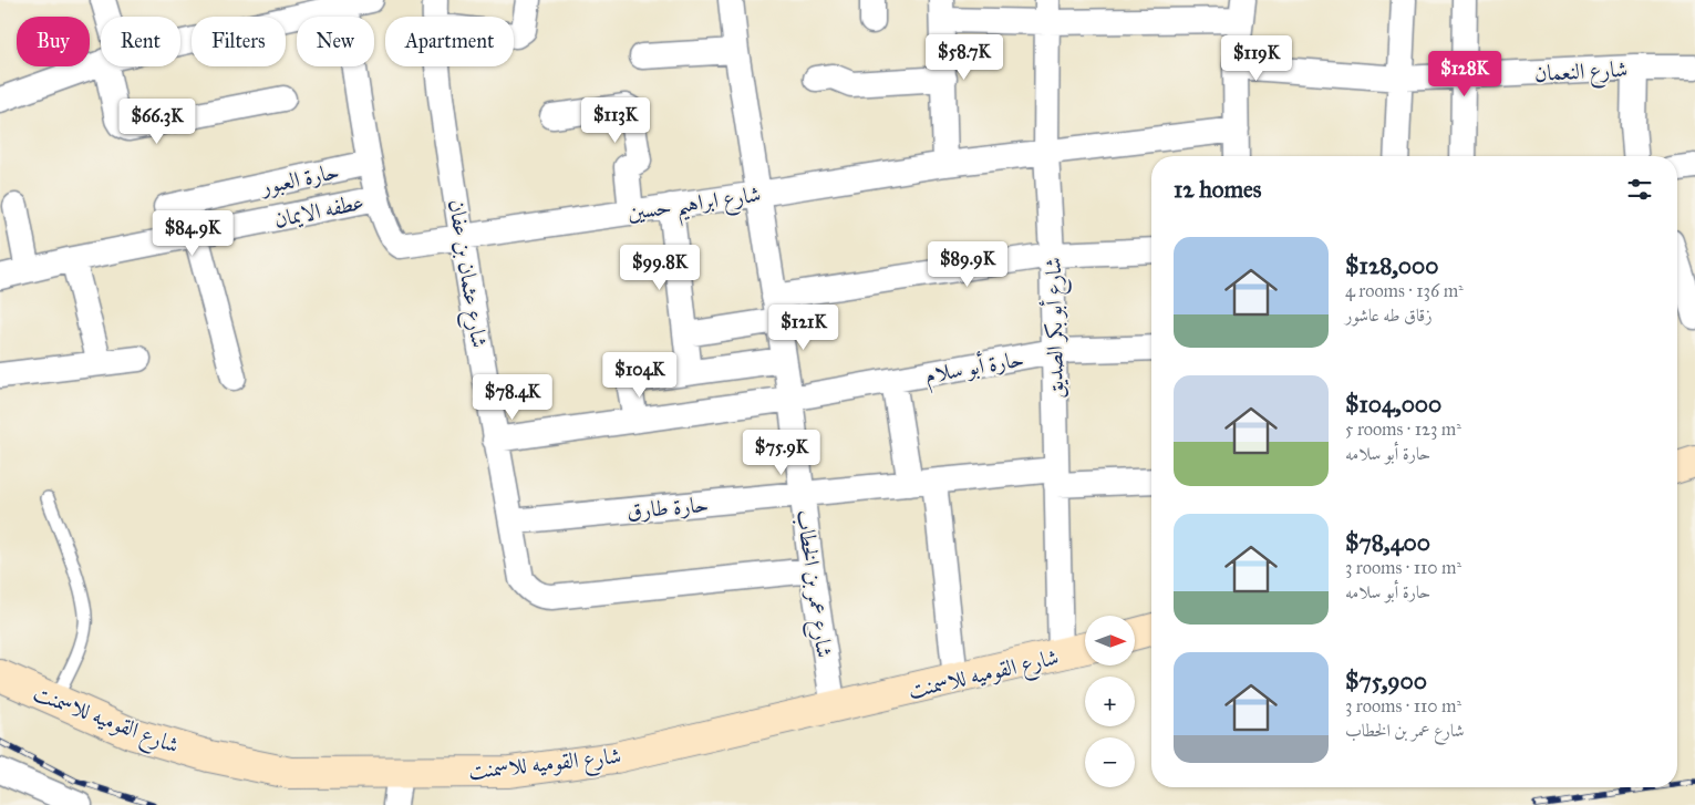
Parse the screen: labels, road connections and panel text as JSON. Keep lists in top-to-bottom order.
{
  "streets": {
    "main road": ["شارع القوميه للاسمنت"],
    "street": [
      "شارع النعمان",
      "حارة العبور",
      "شارع ابراهيم حسين",
      "عطفه الايمان",
      "شارع عثمان بن عفان",
      "شارع أبو بكر الصديق",
      "حارة أبو سلام",
      "حارة طارق",
      "شارع عمر بن الخطاب"
    ]
  },
  "crossings": [
    ["حارة العبور", "شارع ابراهيم حسين"],
    ["شارع ابراهيم حسين", "عطفه الايمان"],
    ["شارع ابراهيم حسين", "شارع عثمان بن عفان"],
    ["شارع ابراهيم حسين", "شارع أبو بكر الصديق"],
    ["شارع ابراهيم حسين", "شارع عمر بن الخطاب"],
    ["شارع عثمان بن عفان", "حارة أبو سلام"],
    ["شارع عثمان بن عفان", "حارة طارق"],
    ["شارع عثمان بن عفان", "شارع عمر بن الخطاب"],
    ["شارع أبو بكر الصديق", "حارة أبو سلام"],
    ["شارع أبو بكر الصديق", "حارة طارق"],
    ["شارع أبو بكر الصديق", "شارع القوميه للاسمنت"],
    ["حارة أبو سلام", "شارع عمر بن الخطاب"],
    ["حارة طارق", "شارع عمر بن الخطاب"],
    ["شارع عمر بن الخطاب", "شارع القوميه للاسمنت"]
  ],
  "north": "right",
  "page": {
    "chip": [
      "Buy",
      "Rent",
      "Filters",
      "New",
      "Apartment"
    ],
    "price": [
      "$58.7K",
      "$119K",
      "$128K",
      "$113K",
      "$66.3K",
      "$84.9K",
      "$89.9K",
      "$99.8K",
      "$121K",
      "$104K",
      "$78.4K",
      "$75.9K"
    ],
    "heading": "12 homes",
    "list": [
      {
        "name": "$128,000",
        "note": "4 rooms · 136 m² · زقاق طه عاشور"
      },
      {
        "name": "$104,000",
        "note": "5 rooms · 123 m² · حارة أبو سلامه"
      },
      {
        "name": "$78,400",
        "note": "3 rooms · 110 m² · حارة أبو سلامه"
      },
      {
        "name": "$75,900",
        "note": "3 rooms · 110 m² · شارع عمر بن الخطاب"
      }
    ],
    "map_buttons": ["+", "−"]
  }
}
